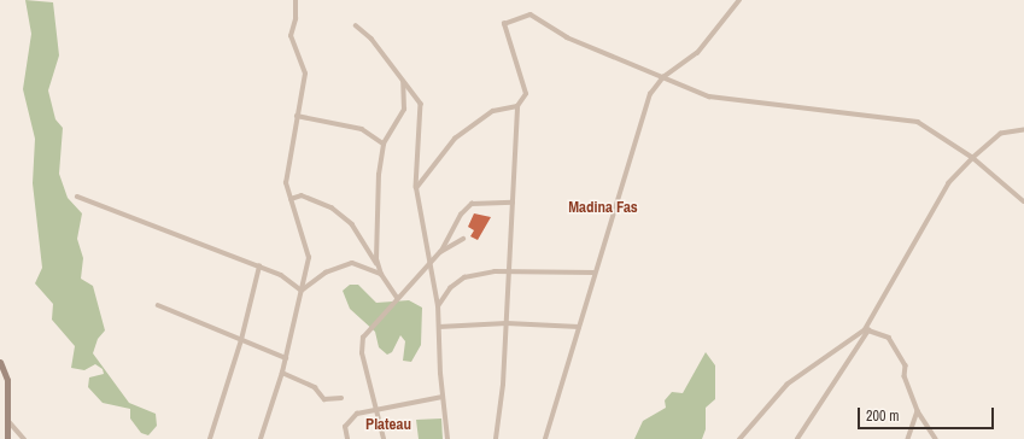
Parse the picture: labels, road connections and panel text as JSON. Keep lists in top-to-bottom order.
{
  "districts": ["Madina Fas", "Plateau"],
  "scale_bar": "200 m"
}
